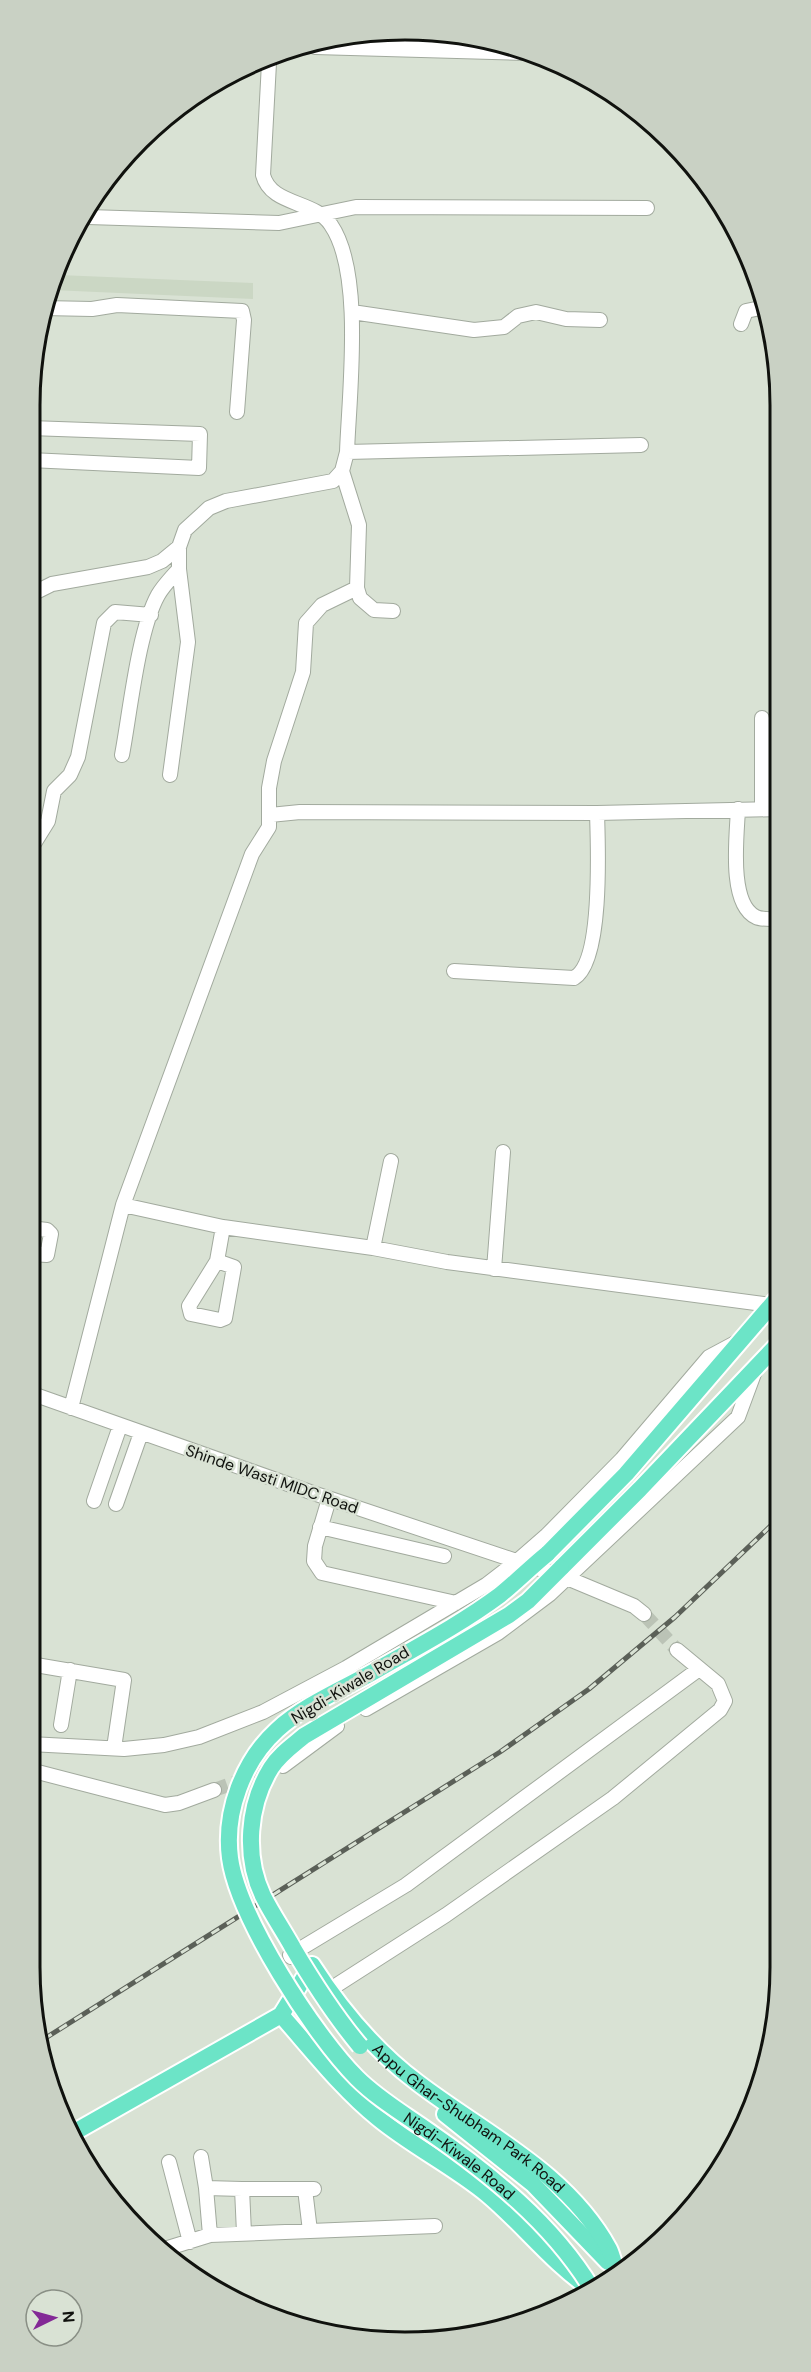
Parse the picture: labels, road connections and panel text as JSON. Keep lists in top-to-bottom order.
{
  "streets": {
    "main road": ["Nigdi-Kiwale Road", "Appu Ghar-Shubham Park Road"],
    "street": ["Shinde Wasti MIDC Road"]
  },
  "north": "right"
}
